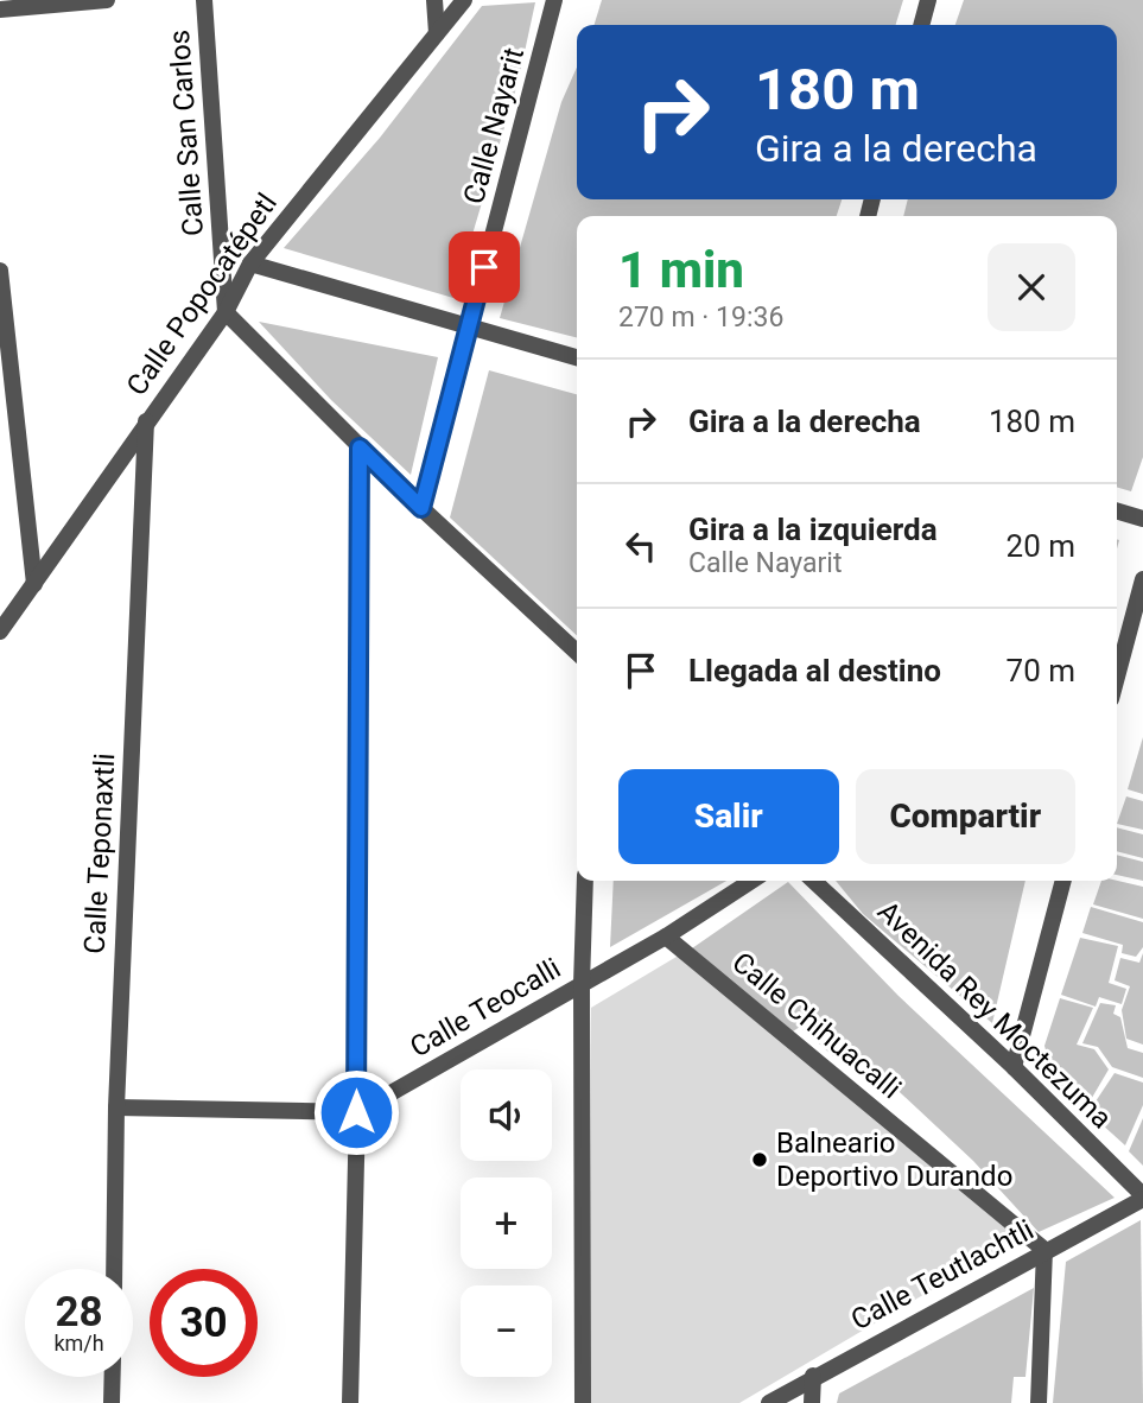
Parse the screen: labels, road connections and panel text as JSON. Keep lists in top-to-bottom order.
{
  "streets": {
    "street": [
      "Calle Nayarit",
      "Calle San Carlos",
      "Calle Popocatépetl",
      "Calle Teponaxtli",
      "Calle Teocalli",
      "Avenida Rey Moctezuma",
      "Calle Chihuacalli",
      "Calle Teutlachtli"
    ]
  },
  "crossings": [
    ["Calle San Carlos", "Calle Popocatépetl"],
    ["Calle Popocatépetl", "Calle Teponaxtli"],
    ["Calle Teocalli", "Calle Chihuacalli"],
    ["Avenida Rey Moctezuma", "Calle Teutlachtli"],
    ["Calle Chihuacalli", "Calle Teutlachtli"]
  ],
  "places": ["Balneario Deportivo Durando"],
  "page": {
    "turn": ["180 m", "Gira a la derecha"],
    "heading": ["1 min", "270 m · 19:36"],
    "list": [
      {
        "name": "Gira a la derecha",
        "value": "180 m"
      },
      {
        "name": "Gira a la izquierda",
        "note": "Calle Nayarit",
        "value": "20 m"
      },
      {
        "name": "Llegada al destino",
        "value": "70 m"
      }
    ],
    "buttons": ["Salir", "Compartir"],
    "map_buttons": ["+", "−"],
    "speed": "28 km/h",
    "limit": "30"
  }
}
